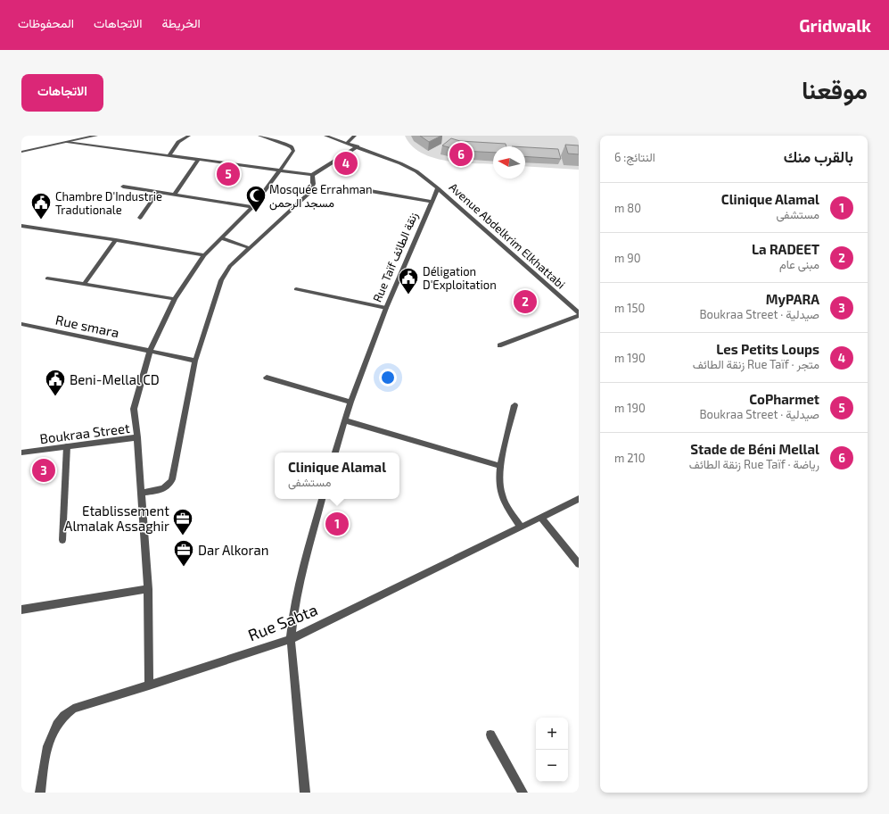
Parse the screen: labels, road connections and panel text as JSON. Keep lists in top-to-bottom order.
{
  "streets": {
    "street": [
      "Avenue Abdelkrim Elkhattabi",
      "Rue Taïf زنقة الطائف",
      "Rue smara",
      "Boukraa Street",
      "Rue Sabta"
    ]
  },
  "crossings": [
    ["Avenue Abdelkrim Elkhattabi", "Rue Taïf زنقة الطائف"],
    ["Rue smara", "Boukraa Street"]
  ],
  "places": {
    "mosque": ["Mosquée Errahman مسجد الرحمن"],
    "public building": ["Chambre D'Industrie Tradutionale", "Déligation D'Exploitation", "Beni-Mellal CD"],
    "office": ["Etablissement Almalak Assaghir", "Dar Alkoran"]
  },
  "north": "left",
  "page": {
    "header": "Gridwalk",
    "nav": ["الخريطة", "الاتجاهات", "المحفوظات"],
    "title": "موقعنا",
    "buttons": "الاتجاهات",
    "heading": ["بالقرب منك", "النتائج: 6"],
    "pins": [
      "6",
      "4",
      "5",
      "2",
      "3",
      "1"
    ],
    "list": [
      {
        "mark": "1",
        "name": "Clinique Alamal",
        "note": "مستشفى",
        "value": "80 m"
      },
      {
        "mark": "2",
        "name": "La RADEET",
        "note": "مبنى عام",
        "value": "90 m"
      },
      {
        "mark": "3",
        "name": "MyPARA",
        "note": "صيدلية · Boukraa Street",
        "value": "150 m"
      },
      {
        "mark": "4",
        "name": "Les Petits Loups",
        "note": "متجر · Rue Taïf زنقة الطائف",
        "value": "190 m"
      },
      {
        "mark": "5",
        "name": "CoPharmet",
        "note": "صيدلية · Boukraa Street",
        "value": "190 m"
      },
      {
        "mark": "6",
        "name": "Stade de Béni Mellal",
        "note": "رياضة · Rue Taïf زنقة الطائف",
        "value": "210 m"
      }
    ],
    "popup": ["Clinique Alamal", "مستشفى"],
    "map_buttons": ["+", "−"]
  }
}
